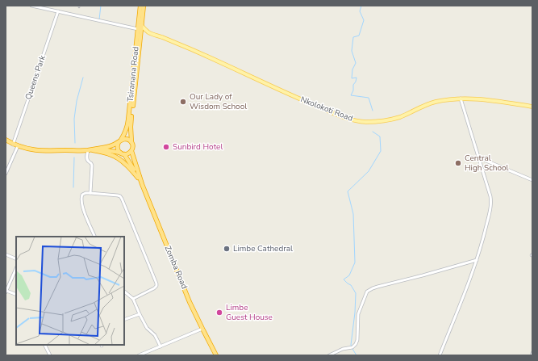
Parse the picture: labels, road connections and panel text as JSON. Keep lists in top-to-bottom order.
{
  "streets": {
    "highway": ["Tsiranana Road", "Zomba Road"],
    "main road": ["Nkolokoti Road"],
    "street": ["Queens Park"]
  },
  "crossings": [
    ["Tsiranana Road", "Nkolokoti Road"],
    ["Tsiranana Road", "Zomba Road"]
  ],
  "places": [
    "Our Lady of Wisdom School",
    "Sunbird Hotel",
    "Central High School",
    "Limbe Cathedral",
    "Limbe Guest House"
  ]
}
